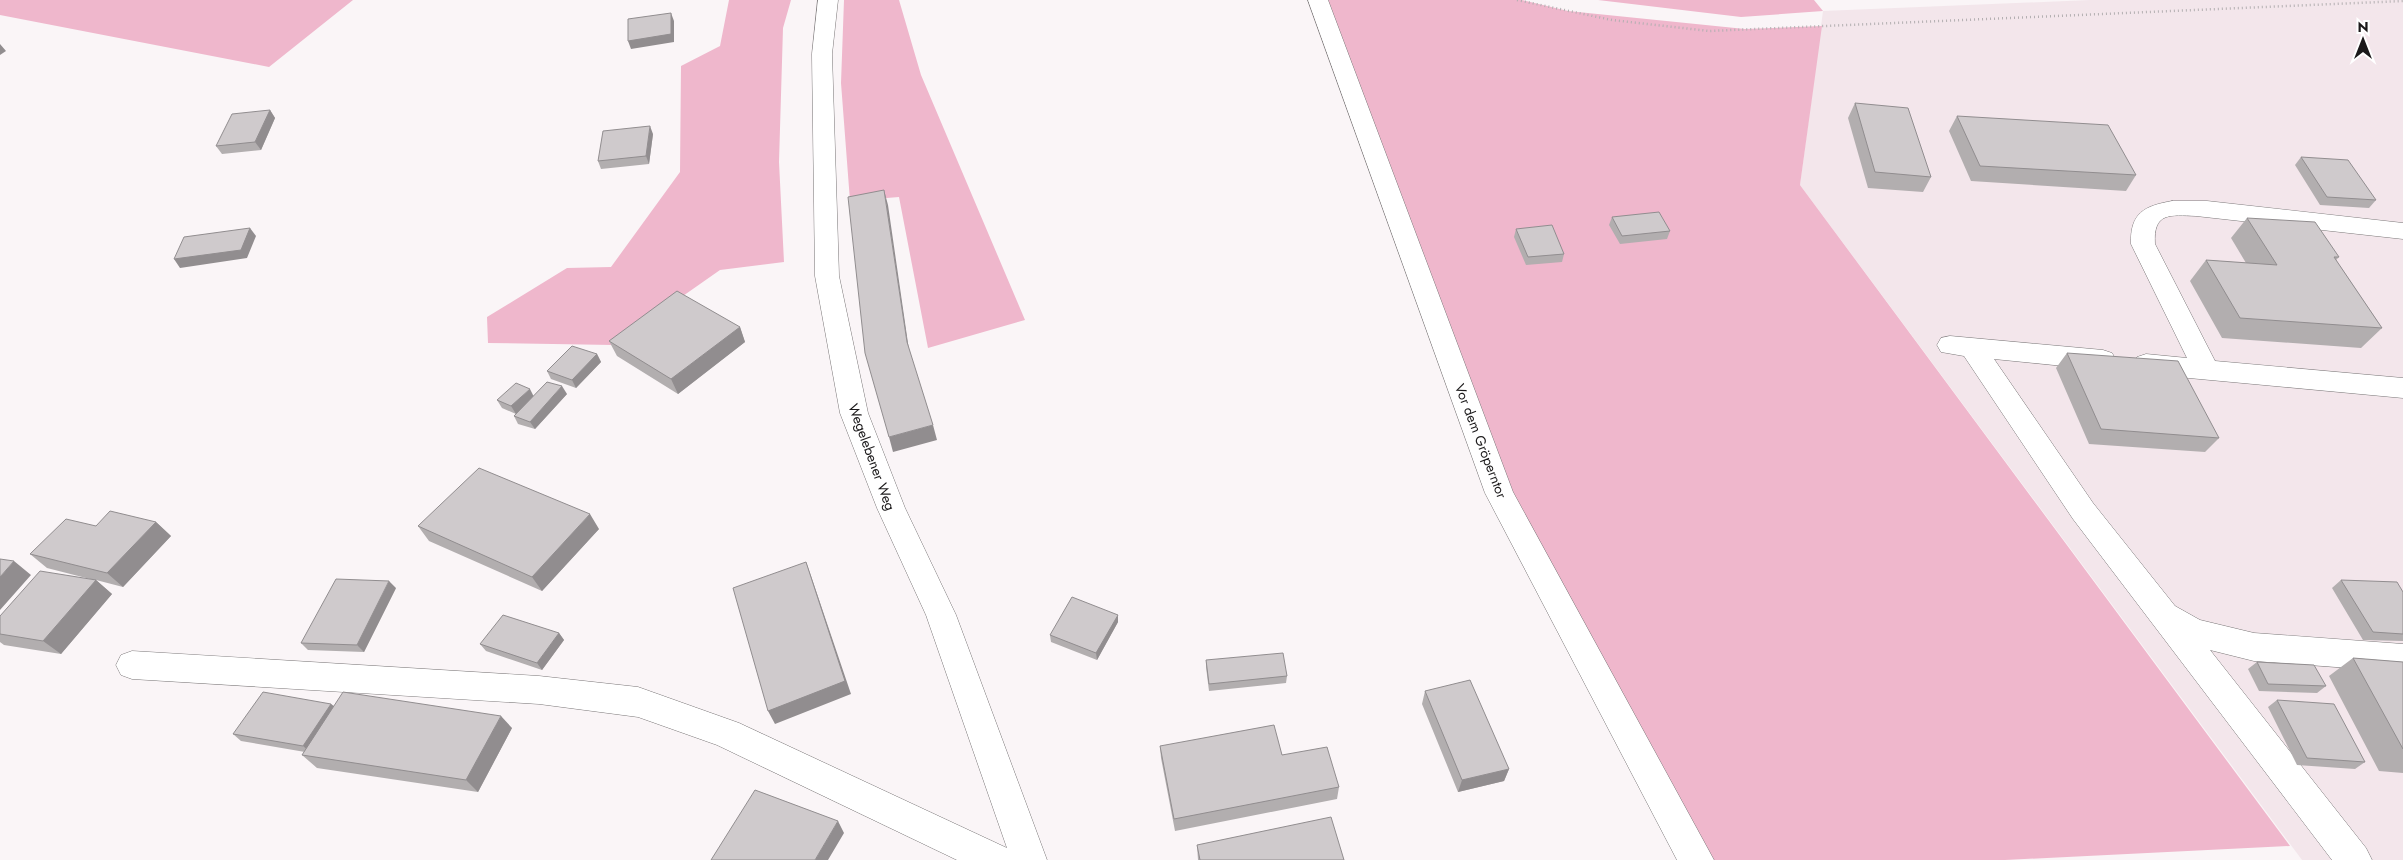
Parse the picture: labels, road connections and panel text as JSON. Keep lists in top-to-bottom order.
{
  "streets": {
    "street": ["Vor dem Gröperntor", "Wegelebener Weg"]
  },
  "north": "top"
}
